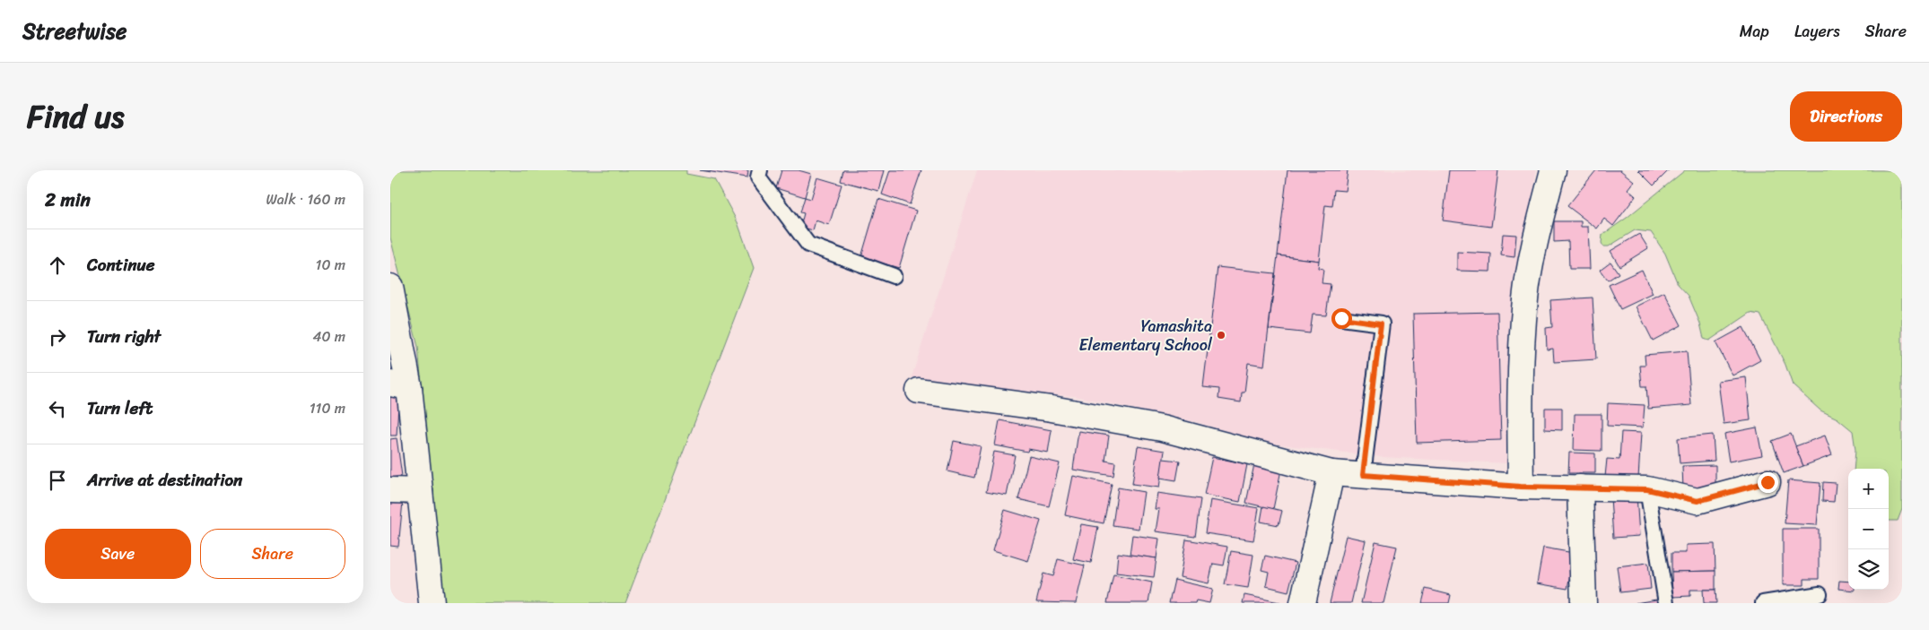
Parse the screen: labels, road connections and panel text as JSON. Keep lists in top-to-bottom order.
{
  "places": ["Yamashita Elementary School"],
  "page": {
    "header": "Streetwise",
    "nav": ["Map", "Layers", "Share"],
    "title": "Find us",
    "buttons": [
      "Directions",
      ["Save", "Share"]
    ],
    "heading": ["2 min", "Walk · 160 m"],
    "list": [
      ["Continue", "10 m"],
      ["Turn right", "40 m"],
      ["Turn left", "110 m"],
      "Arrive at destination"
    ],
    "map_buttons": ["+", "−"]
  }
}
